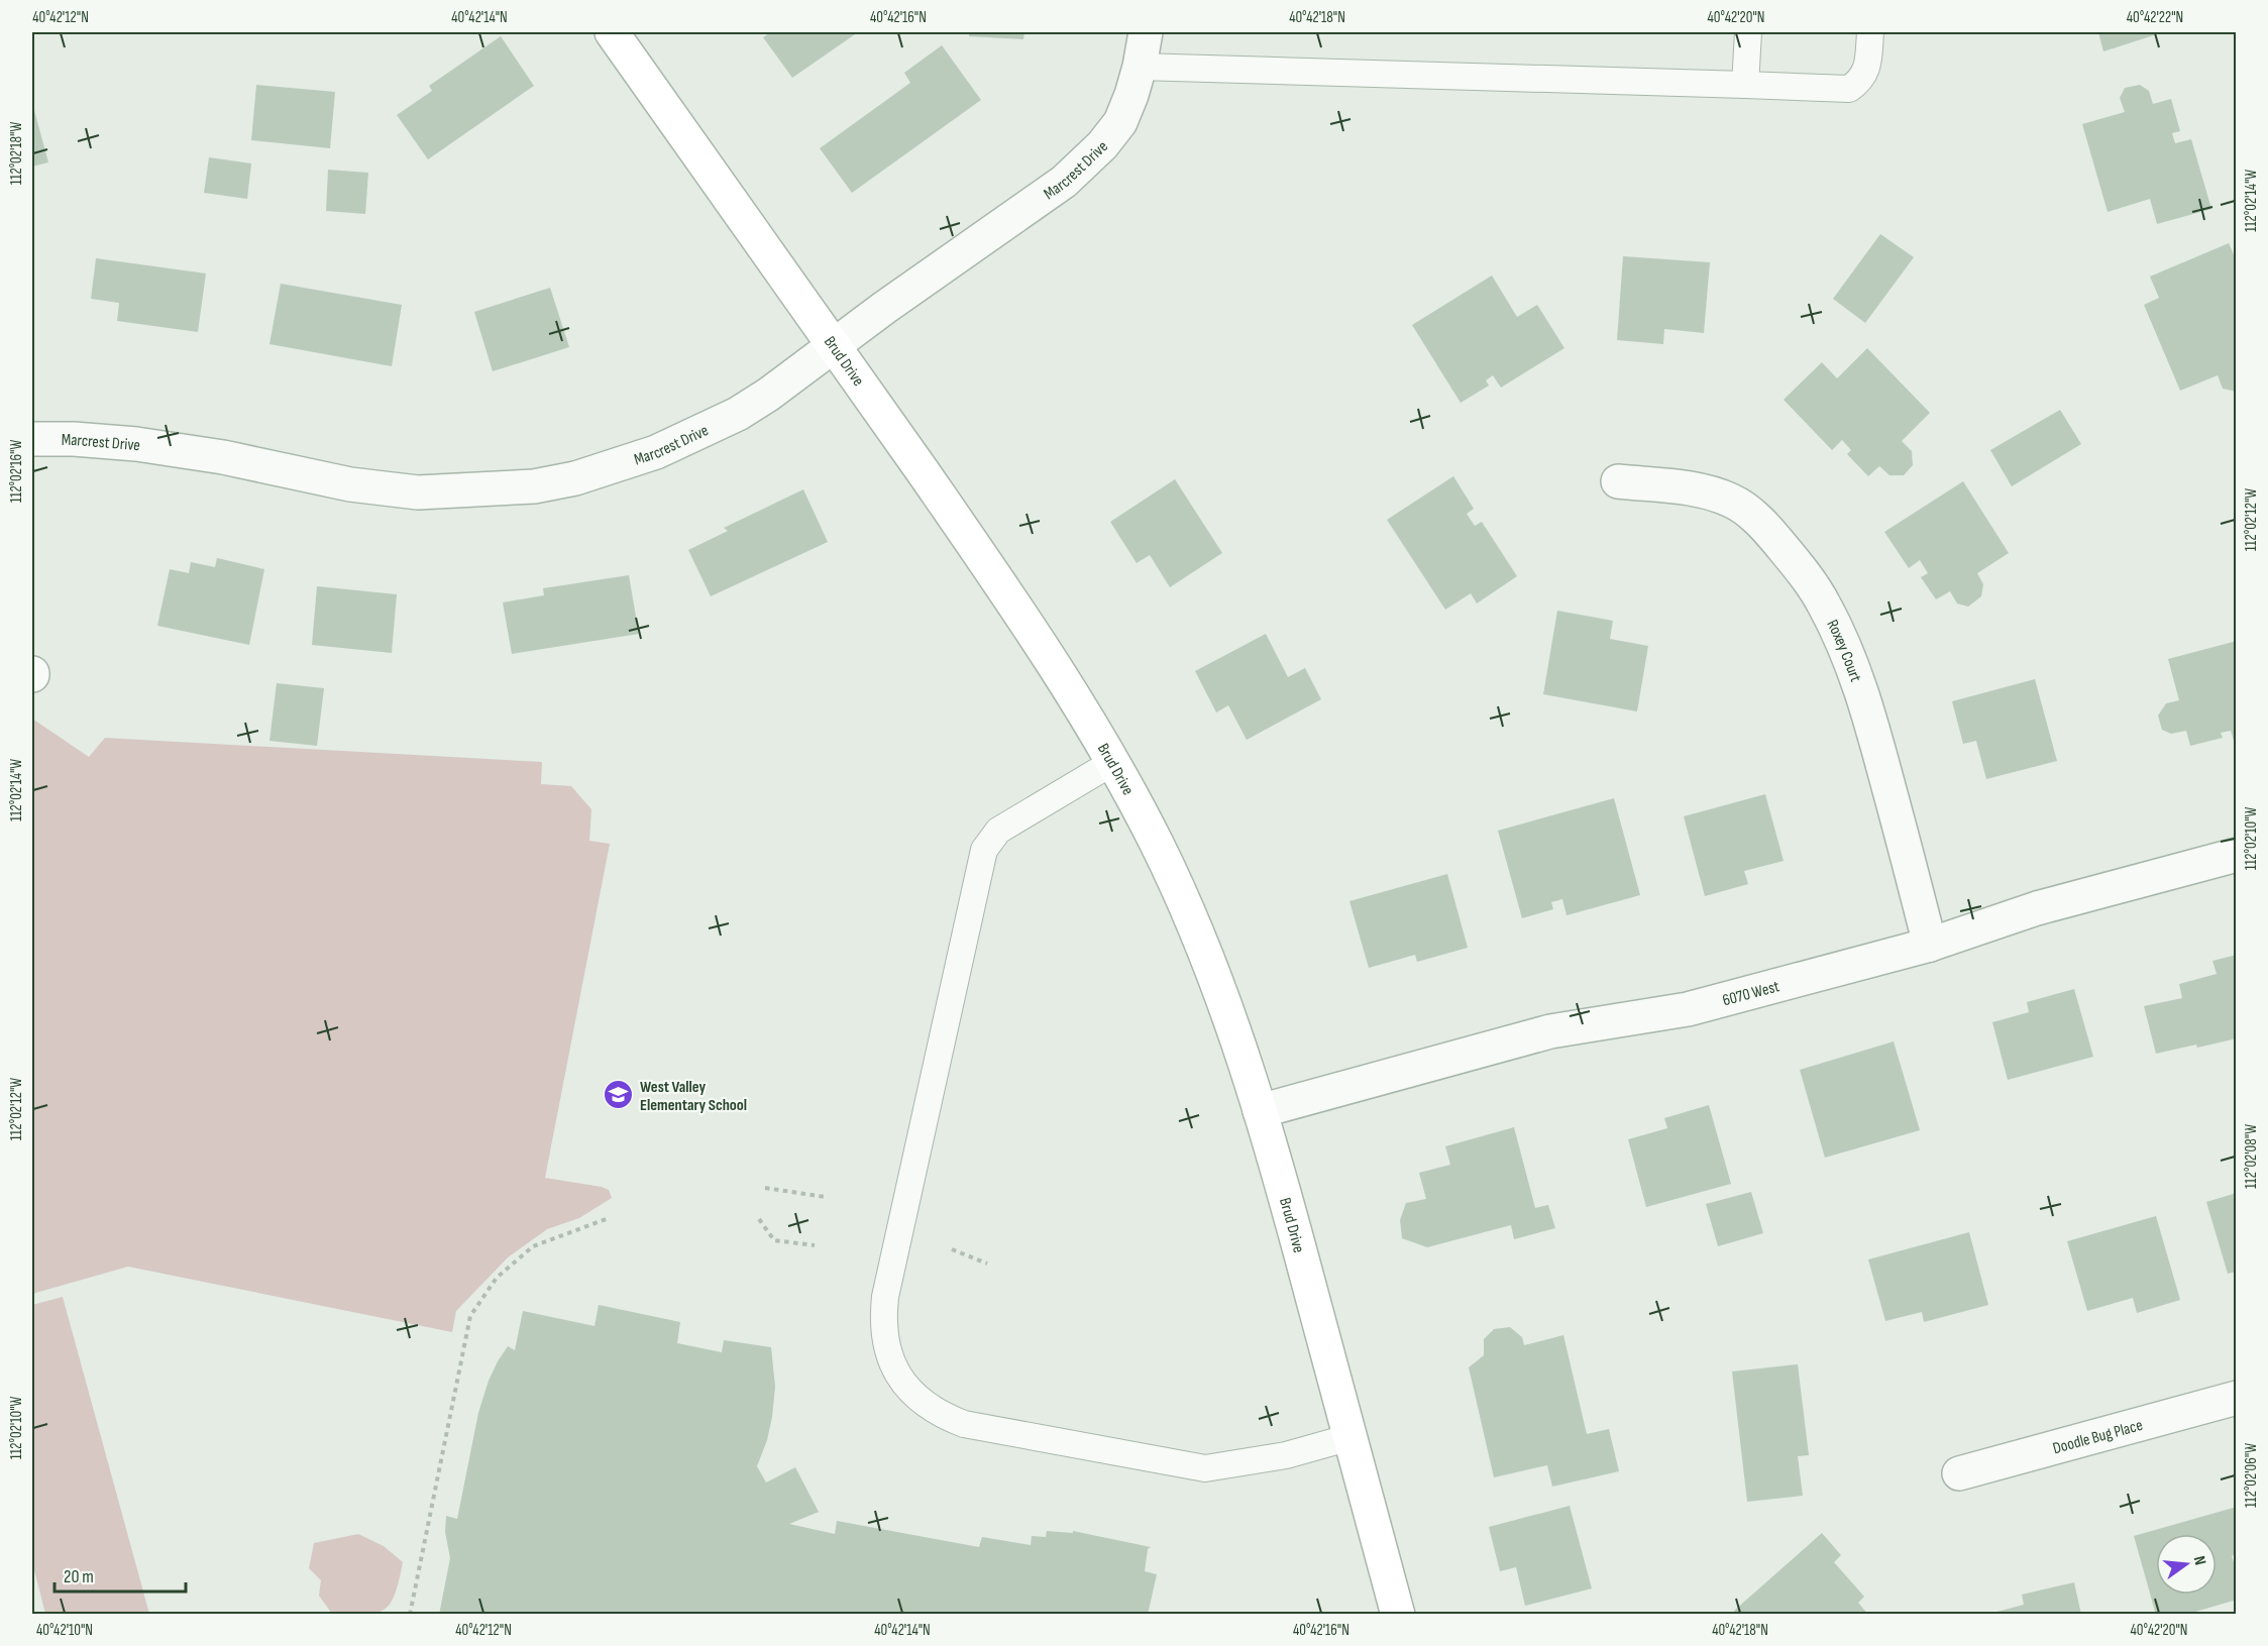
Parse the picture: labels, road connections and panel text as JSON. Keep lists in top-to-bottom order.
{
  "streets": {
    "main road": ["Brud Drive"],
    "street": [
      "Marcrest Drive",
      "Roxey Court",
      "6070 West",
      "Doodle Bug Place"
    ]
  },
  "crossings": [
    ["Marcrest Drive", "Brud Drive"],
    ["Brud Drive", "6070 West"],
    ["Roxey Court", "6070 West"]
  ],
  "places": {
    "school or university": ["West Valley Elementary School"]
  },
  "scale_bar": "20 m",
  "north": "right",
  "coordinates": [
    "40°42'12\"N",
    "40°42'14\"N",
    "40°42'16\"N",
    "40°42'18\"N",
    "40°42'20\"N",
    "40°42'22\"N",
    "112°02'18\"W",
    "112°02'14\"W",
    "112°02'16\"W",
    "112°02'12\"W",
    "112°02'10\"W",
    "112°02'08\"W",
    "112°02'06\"W",
    "40°42'10\"N"
  ]
}
